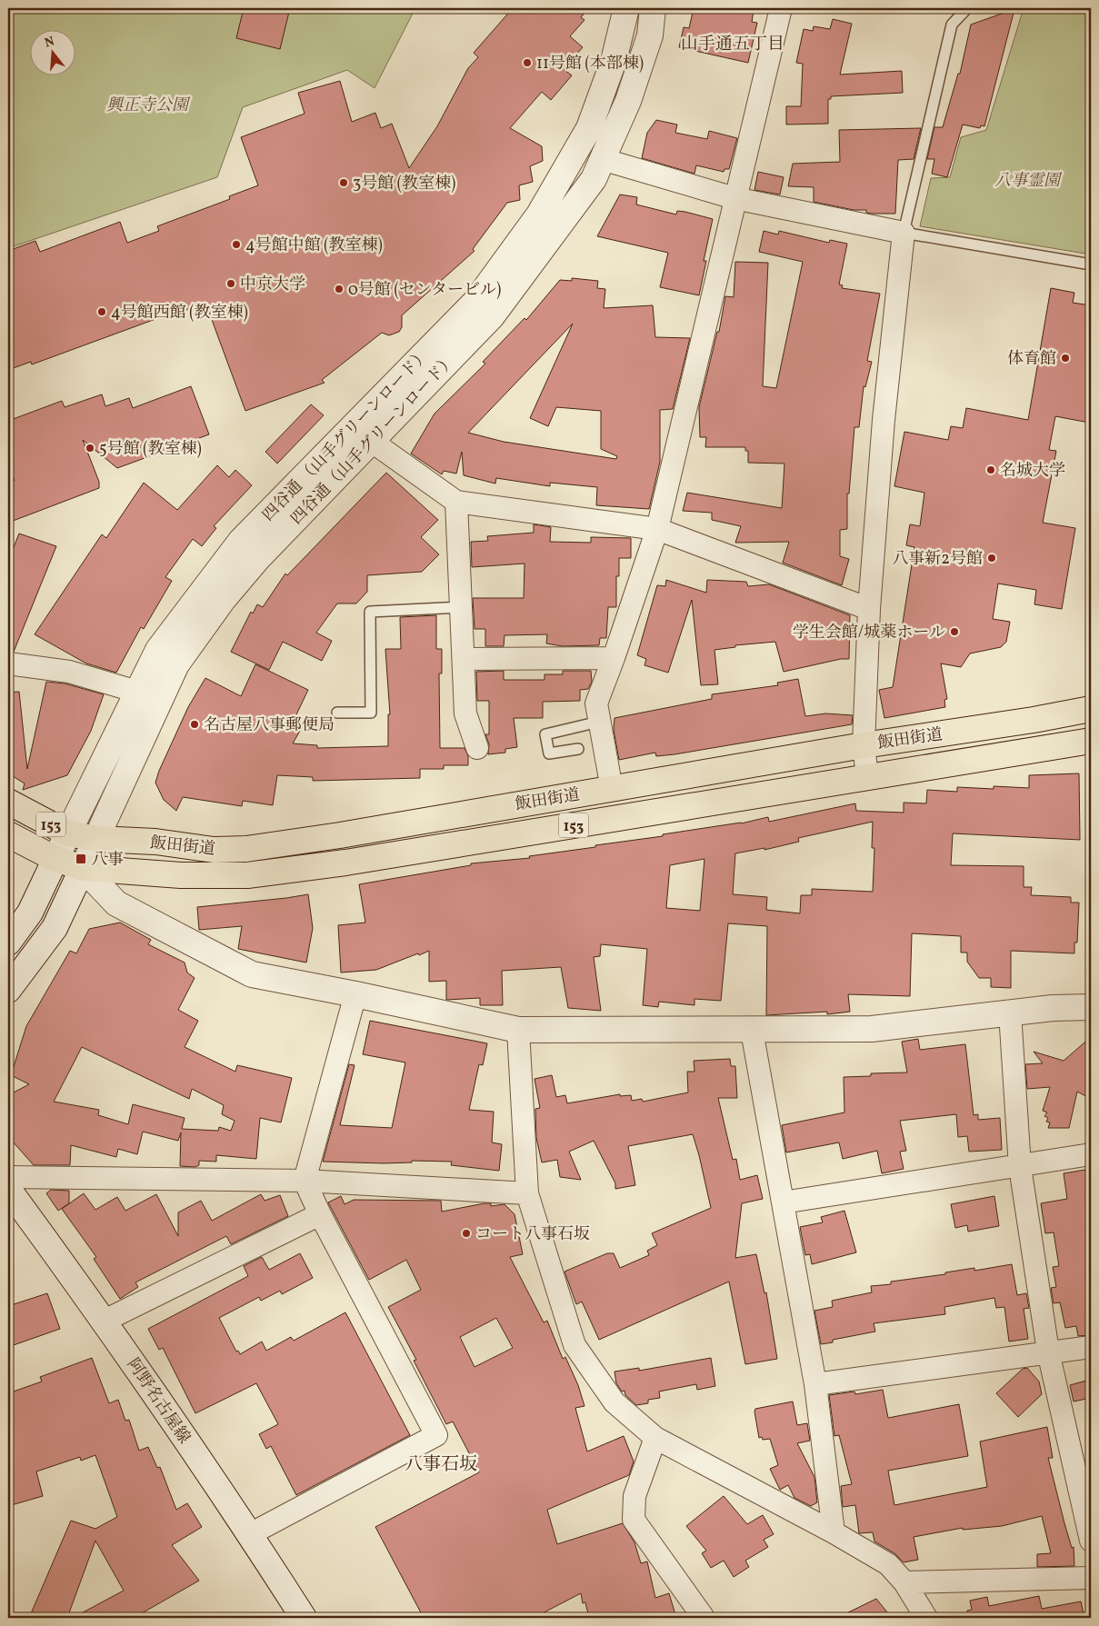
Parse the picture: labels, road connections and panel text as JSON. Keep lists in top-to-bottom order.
{
  "streets": {
    "highway": ["飯田街道", "153"],
    "street": ["四谷通 （山手グリーンロード）", "四谷通（山手グリーンロード）", "阿野名古屋線"]
  },
  "crossings": [
    ["四谷通 （山手グリーンロード）", "飯田街道"],
    ["四谷通（山手グリーンロード）", "飯田街道"]
  ],
  "districts": ["山手通五丁目", "八事石坂"],
  "parks": ["興正寺公園", "八事霊園"],
  "places": {
    "other": [
      "11号館 (本部棟)",
      "3号館 (教室棟)",
      "4号館中館 (教室棟)",
      "中京大学",
      "0号館 (センタービル)",
      "4号館西館 (教室棟)",
      "体育館",
      "5号館 (教室棟)",
      "名城大学",
      "八事新2号館",
      "学生会館/城薬ホール",
      "名古屋八事郵便局",
      "コート八事石坂"
    ],
    "transit": ["八事"]
  },
  "north": "top"
}
